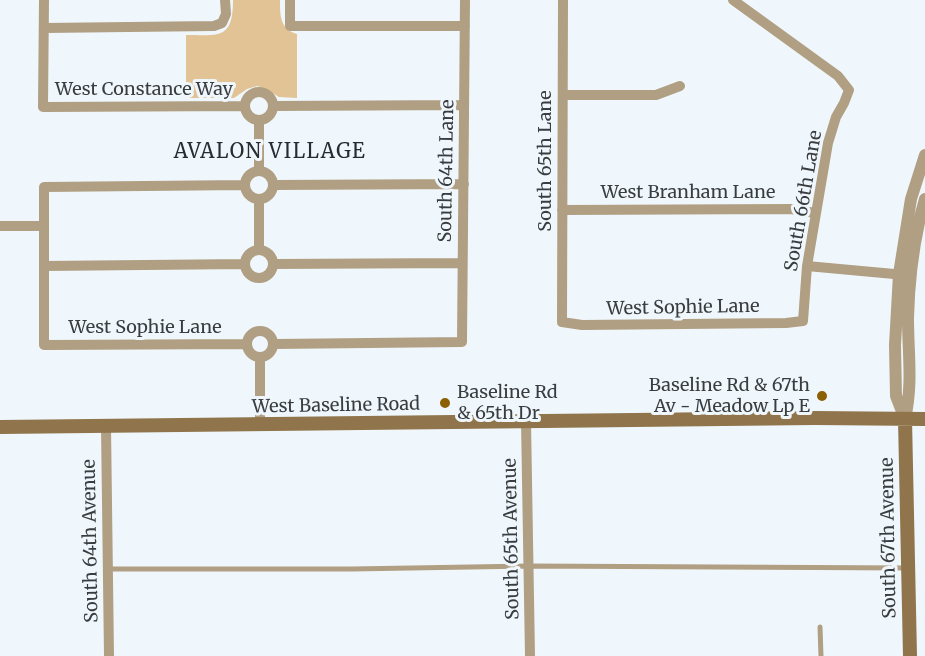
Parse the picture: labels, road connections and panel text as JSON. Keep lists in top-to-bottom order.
{
  "streets": {
    "main road": ["West Baseline Road", "South 67th Avenue"],
    "street": [
      "West Constance Way",
      "South 65th Lane",
      "South 64th Lane",
      "West Branham Lane",
      "South 66th Lane",
      "West Sophie Lane",
      "South 65th Avenue",
      "South 64th Avenue"
    ]
  },
  "crossings": [
    ["West Constance Way", "South 64th Lane"],
    ["South 65th Lane", "West Branham Lane"],
    ["South 65th Lane", "West Sophie Lane"],
    ["South 64th Lane", "West Sophie Lane"],
    ["West Branham Lane", "South 66th Lane"],
    ["South 66th Lane", "West Sophie Lane"],
    ["West Baseline Road", "South 67th Avenue"],
    ["West Baseline Road", "South 65th Avenue"],
    ["West Baseline Road", "South 64th Avenue"]
  ],
  "districts": ["AVALON VILLAGE"],
  "places": ["Baseline Rd & 67th Av - Meadow Lp E", "Baseline Rd & 65th Dr"]
}
